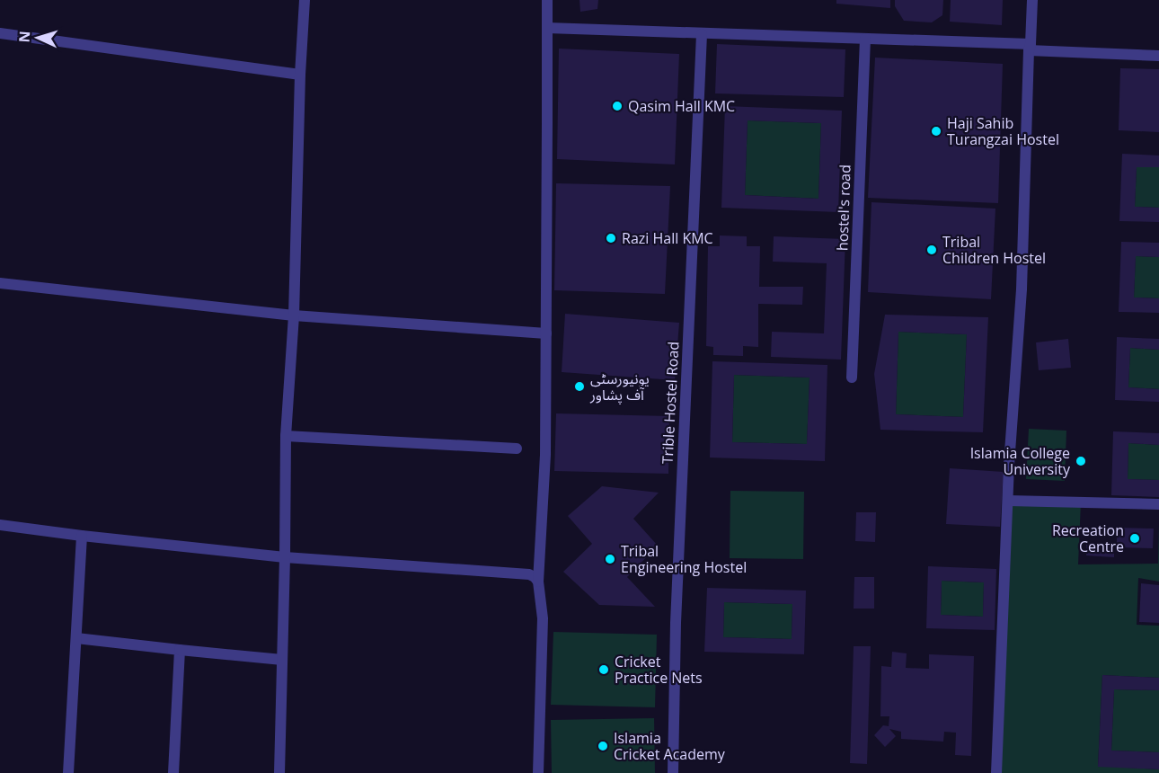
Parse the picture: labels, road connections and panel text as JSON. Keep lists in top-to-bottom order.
{
  "streets": {
    "street": ["hostel's road", "Trible Hostel Road"]
  },
  "places": [
    "Qasim Hall KMC",
    "Haji Sahib Turangzai Hostel",
    "Razi Hall KMC",
    "Tribal Children Hostel",
    "یونیورسٹی آف پشاور",
    "Islamia College University",
    "Recreation Centre",
    "Tribal Engineering Hostel",
    "Cricket Practice Nets",
    "Islamia Cricket Academy"
  ],
  "north": "left"
}
